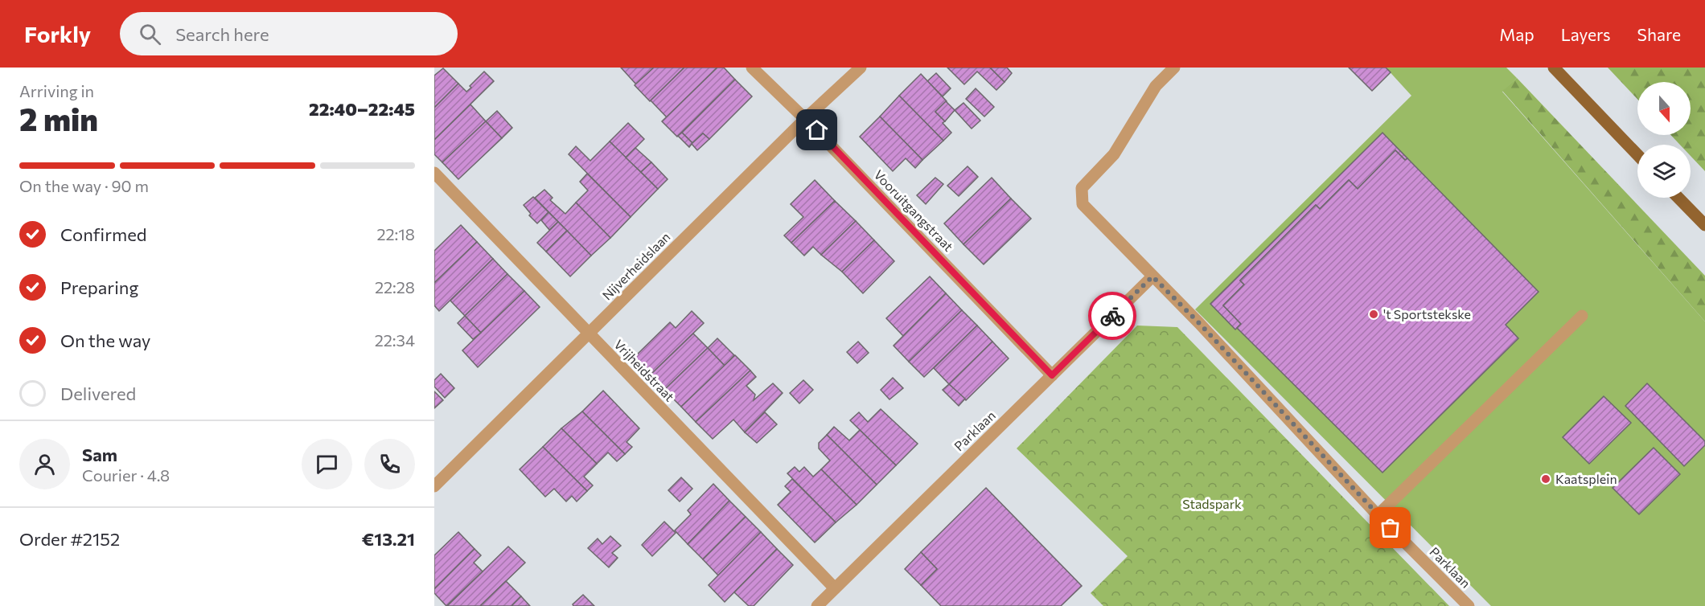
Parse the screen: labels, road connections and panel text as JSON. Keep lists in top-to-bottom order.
{
  "streets": {
    "street": [
      "Vooruitgangstraat",
      "Nijverheidslaan",
      "Vrijheidstraat",
      "Parklaan"
    ]
  },
  "crossings": [
    ["Vooruitgangstraat", "Nijverheidslaan"],
    ["Vooruitgangstraat", "Parklaan"],
    ["Nijverheidslaan", "Vrijheidstraat"],
    ["Vrijheidstraat", "Parklaan"]
  ],
  "parks": ["Stadspark"],
  "places": ["'t Sportstekske", "Kaatsplein"],
  "north": "bottom",
  "page": {
    "header": "Forkly",
    "search": "Search here",
    "nav": ["Map", "Layers", "Share"],
    "heading": ["2 min", "Arriving in", "22:40–22:45"],
    "panel": [
      "Sam",
      "Courier · 4.8",
      "Order #2152",
      "€13.21"
    ],
    "bar": "On the way · 90 m",
    "list": [
      ["Confirmed", "22:18"],
      ["Preparing", "22:28"],
      ["On the way", "22:34"],
      "Delivered"
    ]
  }
}
